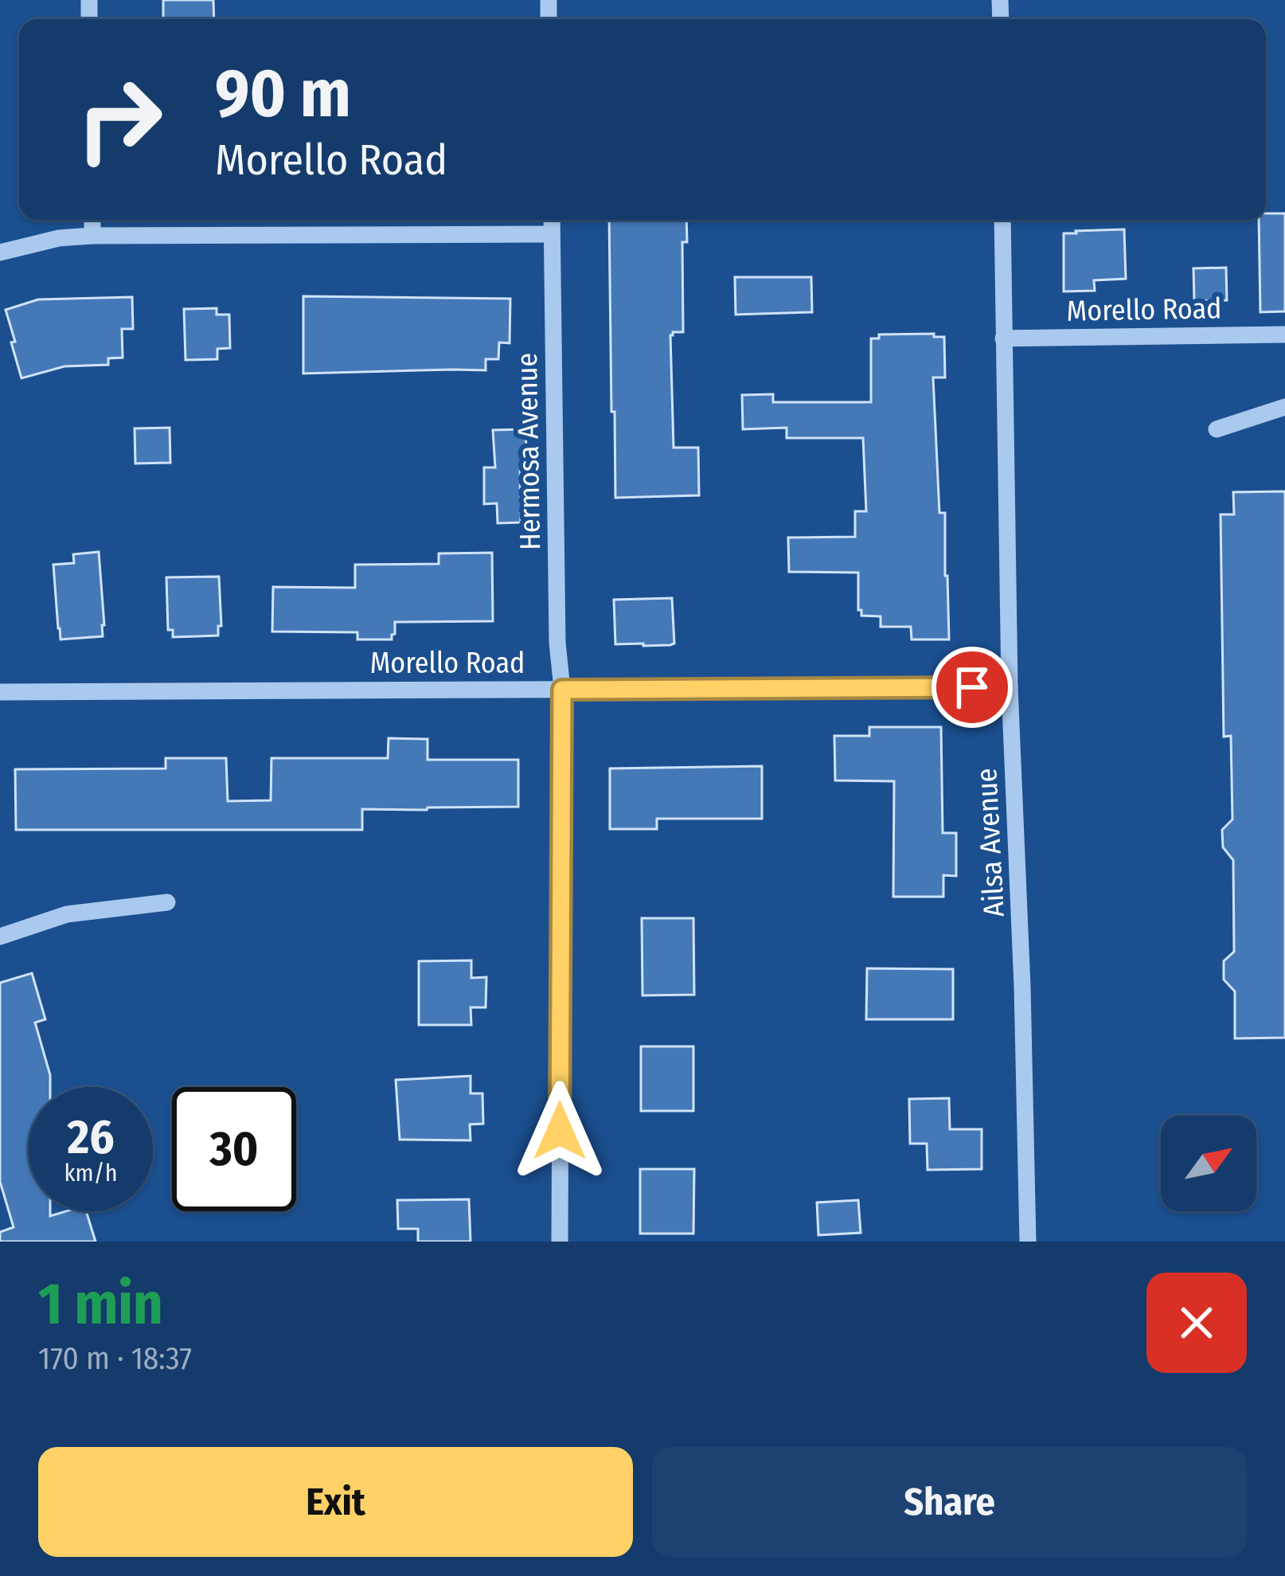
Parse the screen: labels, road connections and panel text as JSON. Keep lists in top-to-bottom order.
{
  "streets": {
    "street": ["Morello Road", "Hermosa Avenue", "Ailsa Avenue"]
  },
  "crossings": [
    ["Morello Road", "Hermosa Avenue"],
    ["Morello Road", "Ailsa Avenue"]
  ],
  "north": "top right",
  "page": {
    "turn": ["90 m", "Morello Road"],
    "speed": "26 km/h",
    "limit": "30",
    "heading": ["1 min", "170 m · 18:37"],
    "buttons": ["Exit", "Share"]
  }
}
